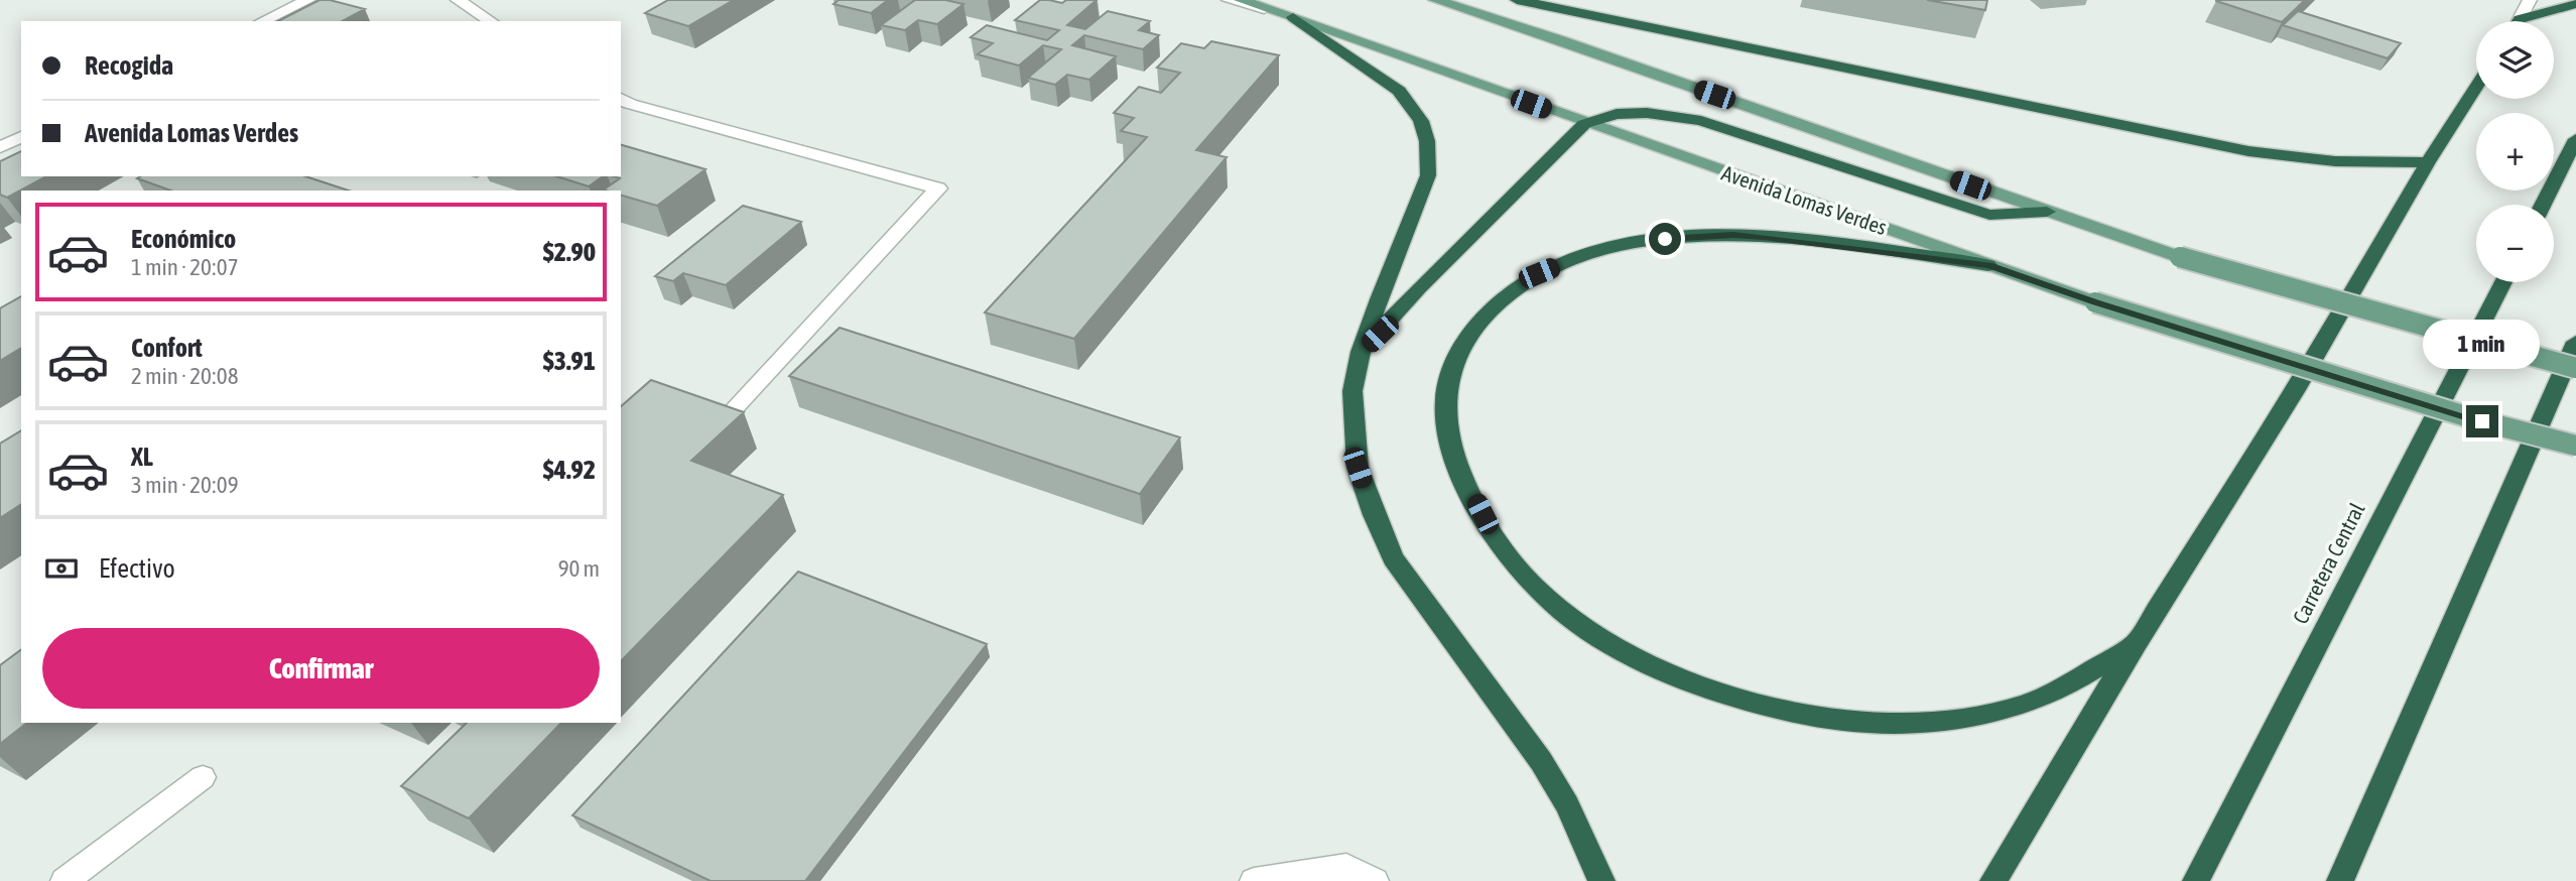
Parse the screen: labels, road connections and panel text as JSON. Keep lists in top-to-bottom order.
{
  "streets": {
    "highway": ["Carretera Central"],
    "main road": ["Avenida Lomas Verdes"]
  },
  "page": {
    "map_buttons": ["+", "−"],
    "banner": ["Recogida", "Avenida Lomas Verdes"],
    "list": [
      {
        "name": "Económico",
        "note": "1 min · 20:07",
        "value": "$2.90"
      },
      {
        "name": "Confort",
        "note": "2 min · 20:08",
        "value": "$3.91"
      },
      {
        "name": "XL",
        "note": "3 min · 20:09",
        "value": "$4.92"
      }
    ],
    "bubble": "1 min",
    "pay": ["Efectivo", "90 m"],
    "buttons": "Confirmar"
  }
}
